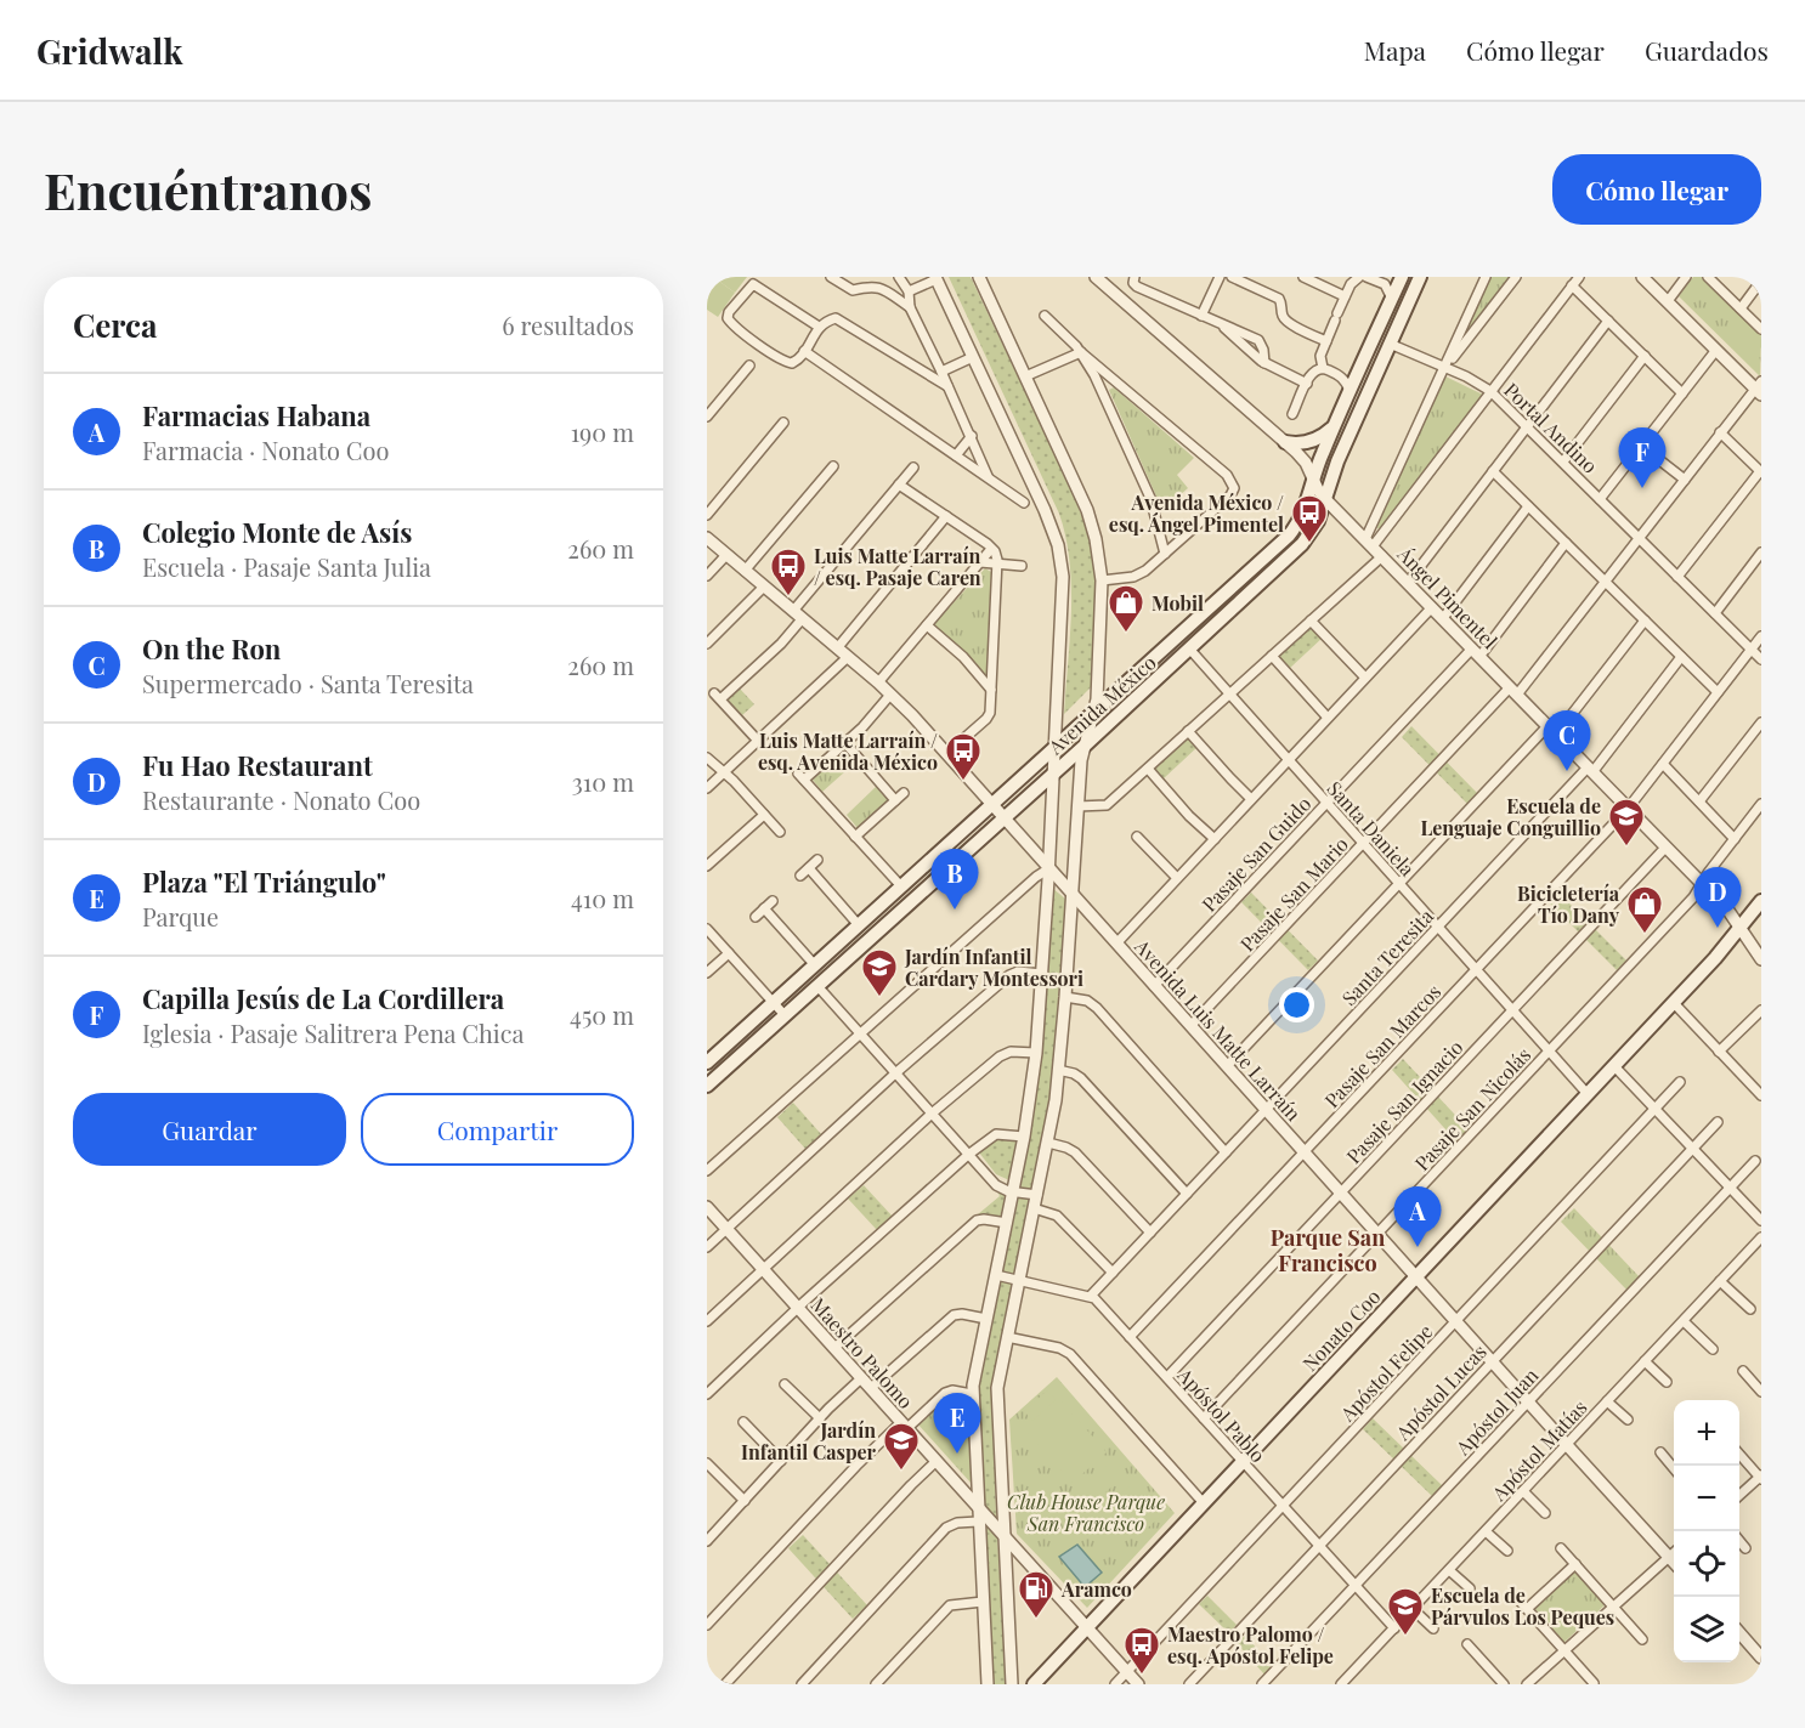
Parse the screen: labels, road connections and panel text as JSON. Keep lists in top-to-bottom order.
{
  "streets": {
    "main road": ["Avenida México", "Nonato Coo"],
    "street": [
      "Portal Andino",
      "Ángel Pimentel",
      "Santa Daniela",
      "Pasaje San Guido",
      "Pasaje San Mario",
      "Santa Teresita",
      "Avenida Luis Matte Larraín",
      "Pasaje San Marcos",
      "Pasaje San Ignacio",
      "Pasaje San Nicolás",
      "Maestro Palomo",
      "Apóstol Felipe",
      "Apóstol Lucas",
      "Apóstol Juan",
      "Apóstol Pablo",
      "Apóstol Matías"
    ]
  },
  "crossings": [
    ["Portal Andino", "Avenida México"],
    ["Portal Andino", "Pasaje San Mario"],
    ["Portal Andino", "Pasaje San Marcos"],
    ["Ángel Pimentel", "Avenida México"],
    ["Ángel Pimentel", "Pasaje San Guido"],
    ["Ángel Pimentel", "Pasaje San Mario"],
    ["Ángel Pimentel", "Santa Teresita"],
    ["Ángel Pimentel", "Pasaje San Marcos"],
    ["Ángel Pimentel", "Pasaje San Ignacio"],
    ["Ángel Pimentel", "Pasaje San Nicolás"],
    ["Ángel Pimentel", "Nonato Coo"],
    ["Avenida México", "Santa Daniela"],
    ["Avenida México", "Avenida Luis Matte Larraín"],
    ["Santa Daniela", "Pasaje San Guido"],
    ["Santa Daniela", "Pasaje San Mario"],
    ["Santa Daniela", "Santa Teresita"],
    ["Santa Daniela", "Pasaje San Marcos"],
    ["Santa Daniela", "Pasaje San Ignacio"],
    ["Santa Daniela", "Pasaje San Nicolás"],
    ["Santa Daniela", "Nonato Coo"],
    ["Pasaje San Guido", "Avenida Luis Matte Larraín"],
    ["Pasaje San Mario", "Avenida Luis Matte Larraín"],
    ["Santa Teresita", "Avenida Luis Matte Larraín"],
    ["Santa Teresita", "Apóstol Pablo"],
    ["Avenida Luis Matte Larraín", "Pasaje San Marcos"],
    ["Avenida Luis Matte Larraín", "Pasaje San Ignacio"],
    ["Avenida Luis Matte Larraín", "Pasaje San Nicolás"],
    ["Avenida Luis Matte Larraín", "Nonato Coo"],
    ["Avenida Luis Matte Larraín", "Apóstol Felipe"],
    ["Avenida Luis Matte Larraín", "Apóstol Lucas"],
    ["Avenida Luis Matte Larraín", "Apóstol Juan"],
    ["Avenida Luis Matte Larraín", "Apóstol Matías"],
    ["Pasaje San Marcos", "Apóstol Pablo"],
    ["Pasaje San Ignacio", "Apóstol Pablo"],
    ["Pasaje San Nicolás", "Apóstol Pablo"],
    ["Nonato Coo", "Maestro Palomo"],
    ["Nonato Coo", "Apóstol Pablo"],
    ["Maestro Palomo", "Apóstol Felipe"],
    ["Apóstol Felipe", "Apóstol Pablo"],
    ["Apóstol Lucas", "Apóstol Pablo"],
    ["Apóstol Juan", "Apóstol Pablo"],
    ["Apóstol Pablo", "Apóstol Matías"]
  ],
  "districts": ["Parque San Francisco"],
  "parks": ["Club House Parque San Francisco"],
  "places": {
    "bus stop": [
      "Avenida México / esq. Ángel Pimentel",
      "Luis Matte Larraín / esq. Pasaje Caren",
      "Luis Matte Larraín / esq. Avenida México",
      "Maestro Palomo / esq. Apóstol Felipe"
    ],
    "shop": ["Mobil", "Bicicletería Tío Dany"],
    "school or university": [
      "Escuela de Lenguaje Conguillio",
      "Jardín Infantil Cardary Montessori",
      "Jardín Infantil Casper",
      "Escuela de Párvulos Los Peques"
    ],
    "fuel station": ["Aramco"]
  },
  "page": {
    "header": "Gridwalk",
    "nav": ["Mapa", "Cómo llegar", "Guardados"],
    "buttons": [
      "Cómo llegar",
      ["Guardar", "Compartir"]
    ],
    "title": "Encuéntranos",
    "heading": ["Cerca", "6 resultados"],
    "list": [
      {
        "mark": "A",
        "name": "Farmacias Habana",
        "note": "Farmacia · Nonato Coo",
        "value": "190 m"
      },
      {
        "mark": "B",
        "name": "Colegio Monte de Asís",
        "note": "Escuela · Pasaje Santa Julia",
        "value": "260 m"
      },
      {
        "mark": "C",
        "name": "On the Ron",
        "note": "Supermercado · Santa Teresita",
        "value": "260 m"
      },
      {
        "mark": "D",
        "name": "Fu Hao Restaurant",
        "note": "Restaurante · Nonato Coo",
        "value": "310 m"
      },
      {
        "mark": "E",
        "name": "Plaza \"El Triángulo\"",
        "note": "Parque",
        "value": "410 m"
      },
      {
        "mark": "F",
        "name": "Capilla Jesús de La Cordillera",
        "note": "Iglesia · Pasaje Salitrera Pena Chica",
        "value": "450 m"
      }
    ],
    "pins": [
      "F",
      "C",
      "B",
      "D",
      "A",
      "E"
    ],
    "map_buttons": ["+", "−"]
  }
}
